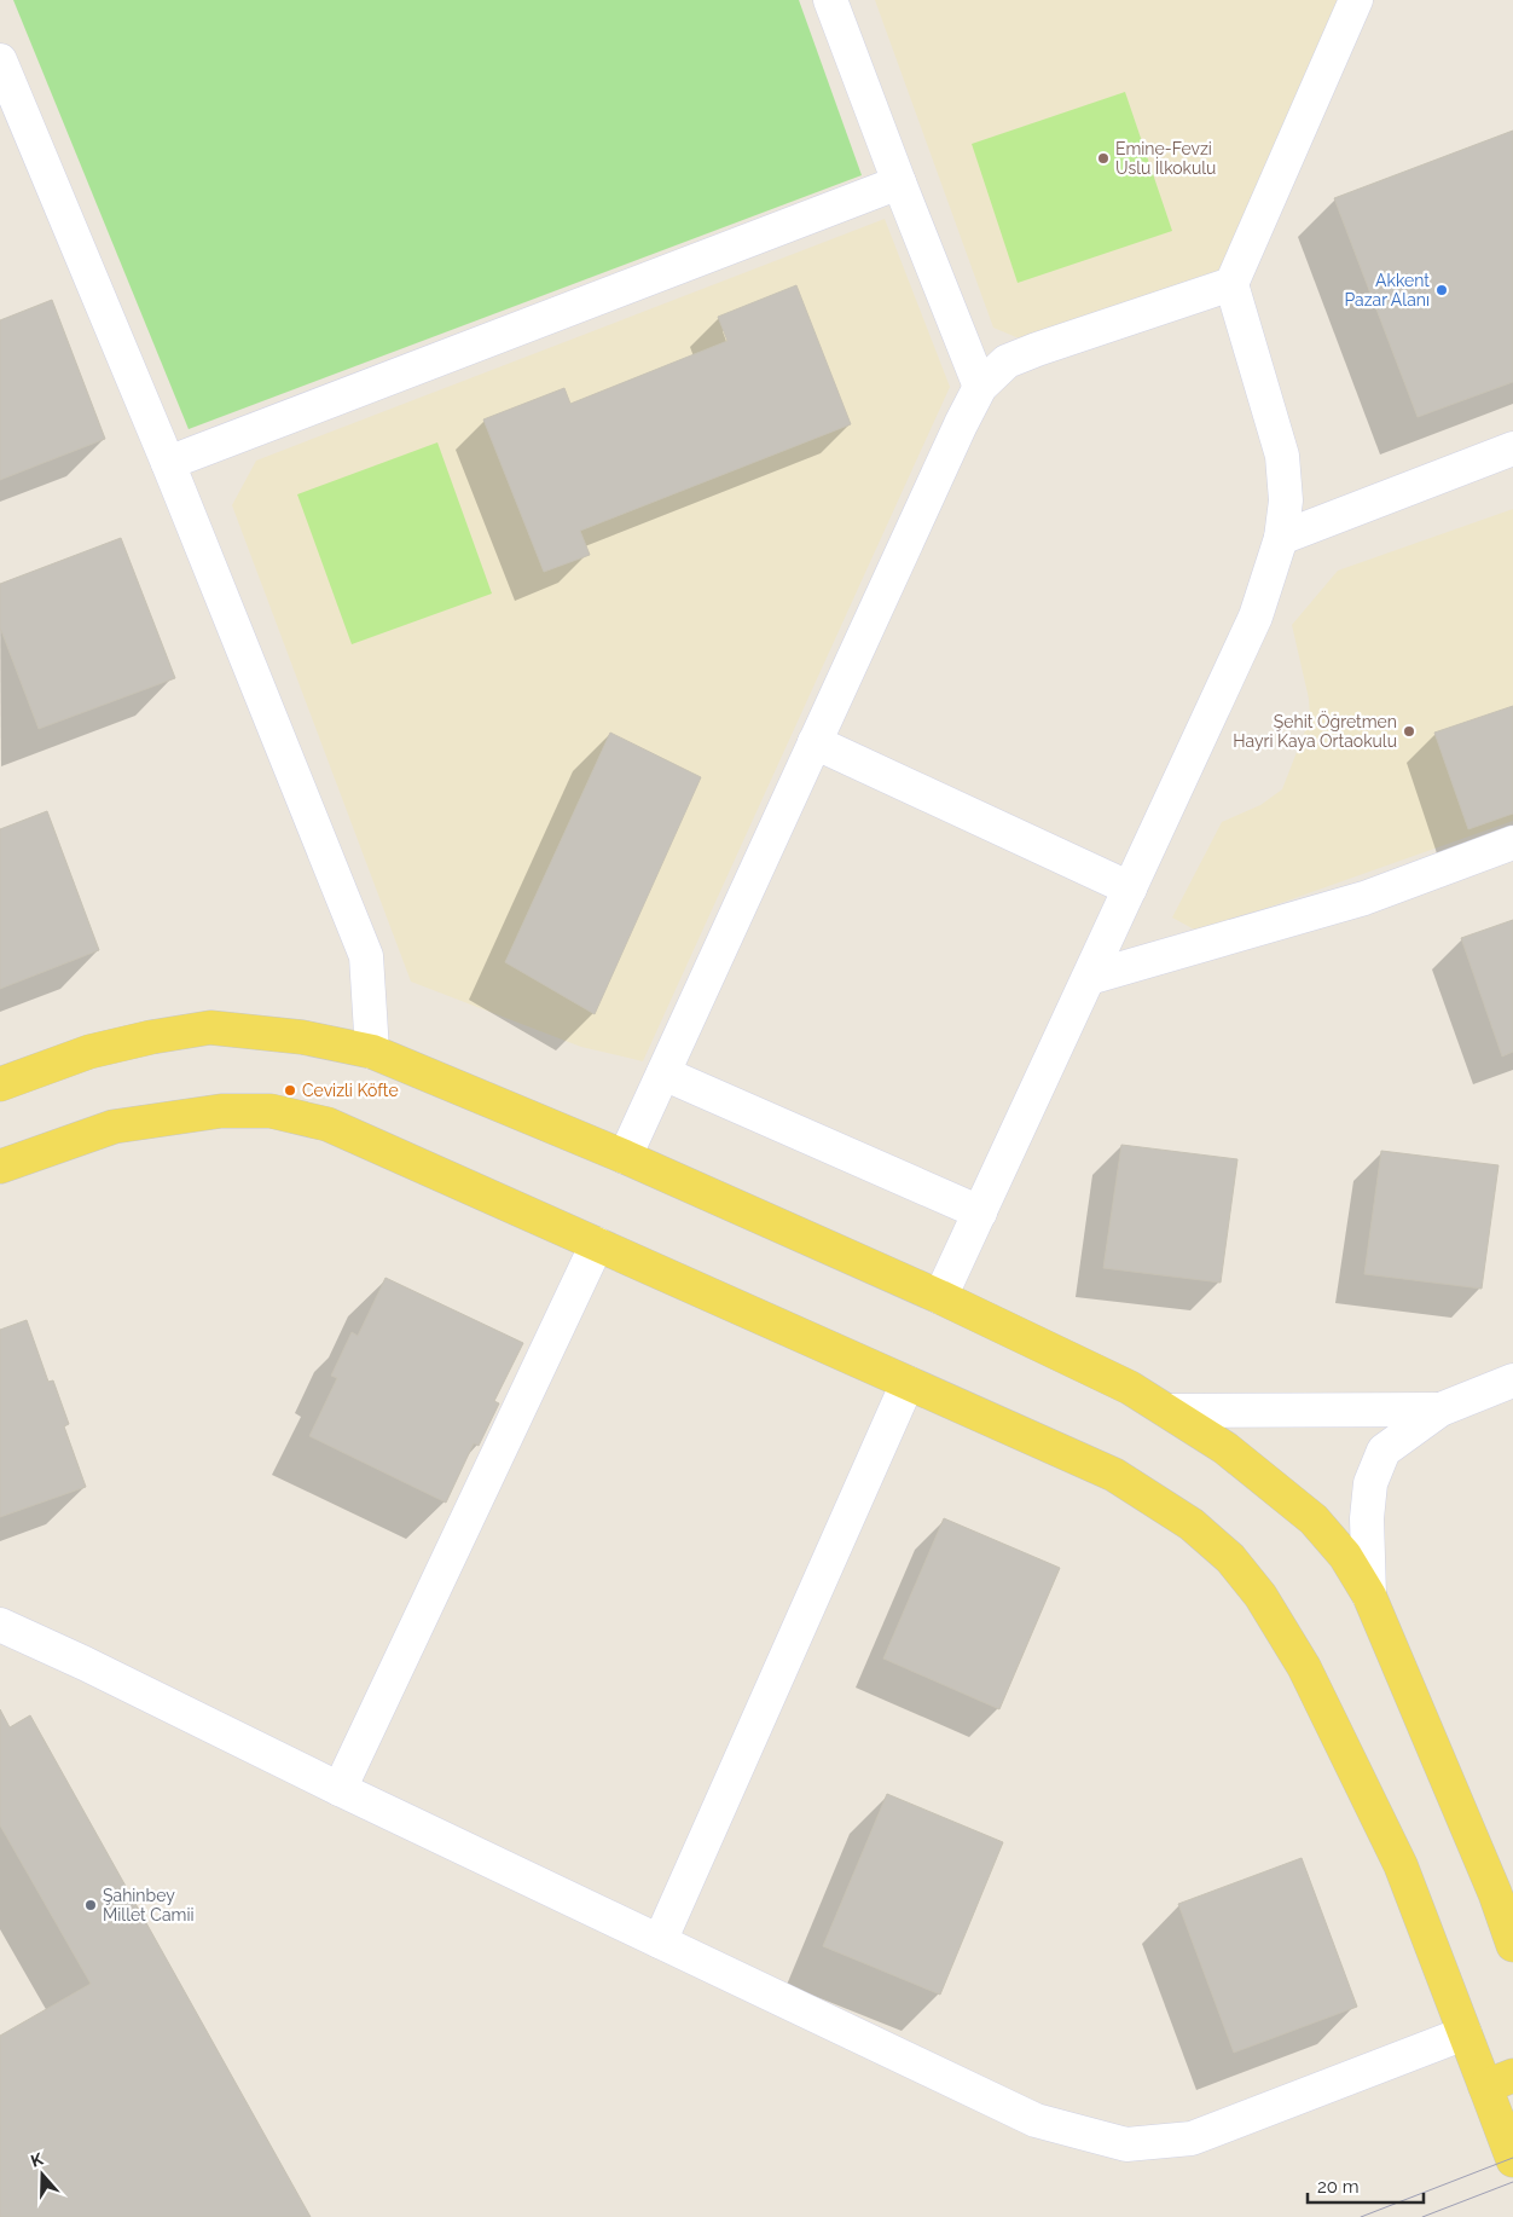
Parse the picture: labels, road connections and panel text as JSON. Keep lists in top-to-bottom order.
{
  "places": [
    "Emine-Fevzi Uslu İlkokulu",
    "Akkent Pazar Alanı",
    "Şehit Öğretmen Hayri Kaya Ortaokulu",
    "Cevizli Köfte",
    "Şahinbey Millet Camii"
  ],
  "scale_bar": "20 m",
  "north": "top"
}
